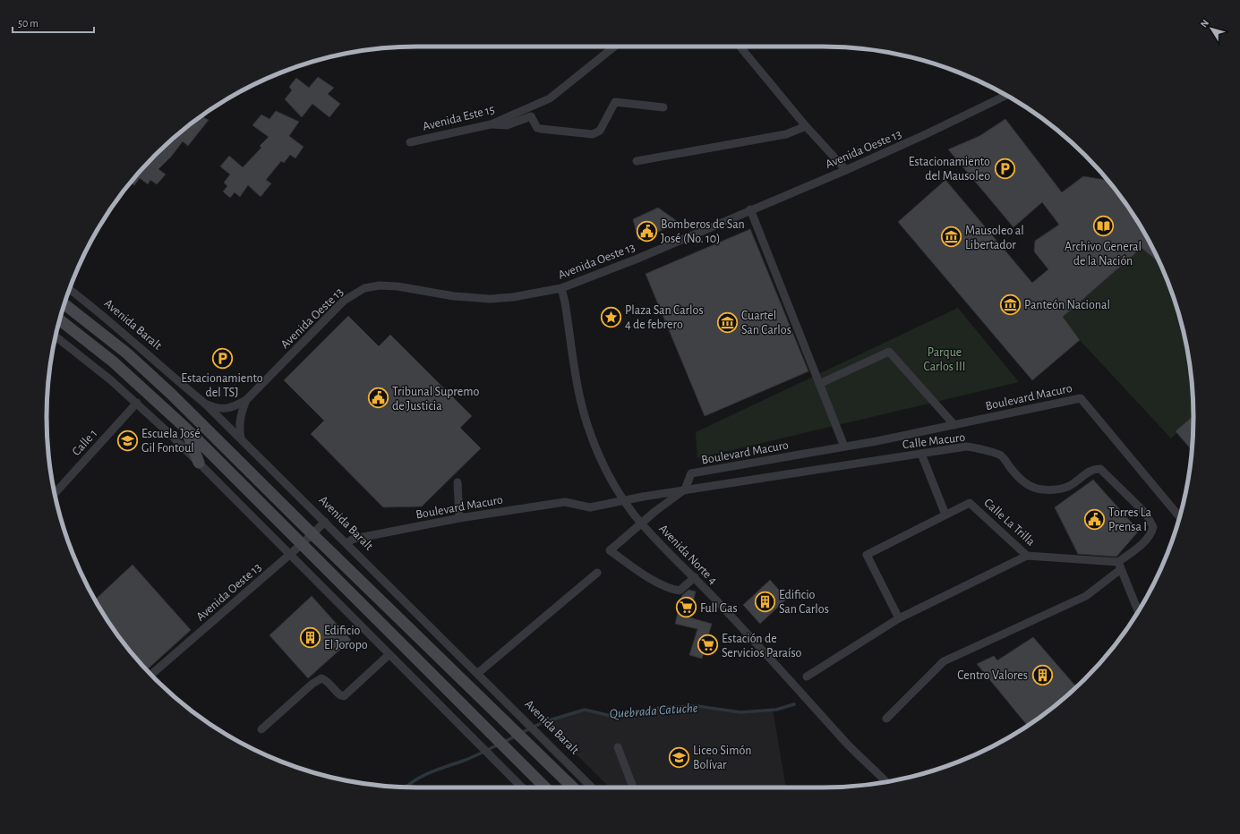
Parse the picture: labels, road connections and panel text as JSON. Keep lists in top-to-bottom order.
{
  "streets": {
    "street": [
      "Avenida Este 15",
      "Avenida Oeste 13",
      "Avenida Baralt",
      "Boulevard Macuro",
      "Calle Macuro",
      "Calle 1",
      "Calle La Trilla",
      "Avenida Norte 4"
    ]
  },
  "crossings": [
    ["Avenida Oeste 13", "Avenida Baralt"],
    ["Avenida Oeste 13", "Avenida Norte 4"],
    ["Avenida Baralt", "Boulevard Macuro"],
    ["Boulevard Macuro", "Calle Macuro"],
    ["Calle Macuro", "Calle La Trilla"]
  ],
  "water": ["Quebrada Catuche"],
  "parks": ["Parque Carlos III"],
  "places": {
    "parking": ["Estacionamiento del Mausoleo", "Estacionamiento del TSJ"],
    "library": ["Archivo General de la Nación"],
    "public building": ["Bomberos de San José (No. 10)", "Tribunal Supremo de Justicia", "Torres La Prensa I"],
    "museum": ["Mausoleo al Libertador", "Panteón Nacional", "Cuartel San Carlos"],
    "place": ["Plaza San Carlos 4 de febrero"],
    "school or university": ["Escuela José Gil Fontoul", "Liceo Simón Bolívar"],
    "building": ["Edificio San Carlos", "Edificio El Joropo", "Centro Valores"],
    "supermarket": ["Full Gas", "Estación de Servicios Paraíso"]
  },
  "scale_bar": "50 m",
  "north": "top left"
}
